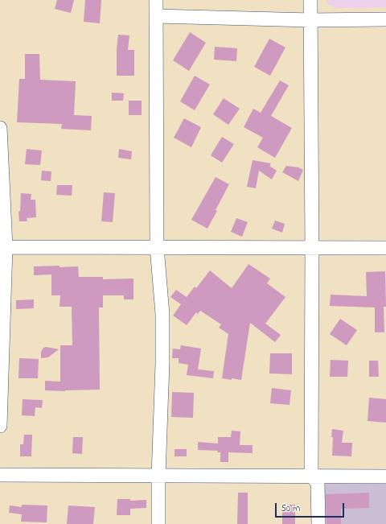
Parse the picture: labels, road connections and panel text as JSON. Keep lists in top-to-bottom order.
{
  "scale_bar": "50 m"
}
